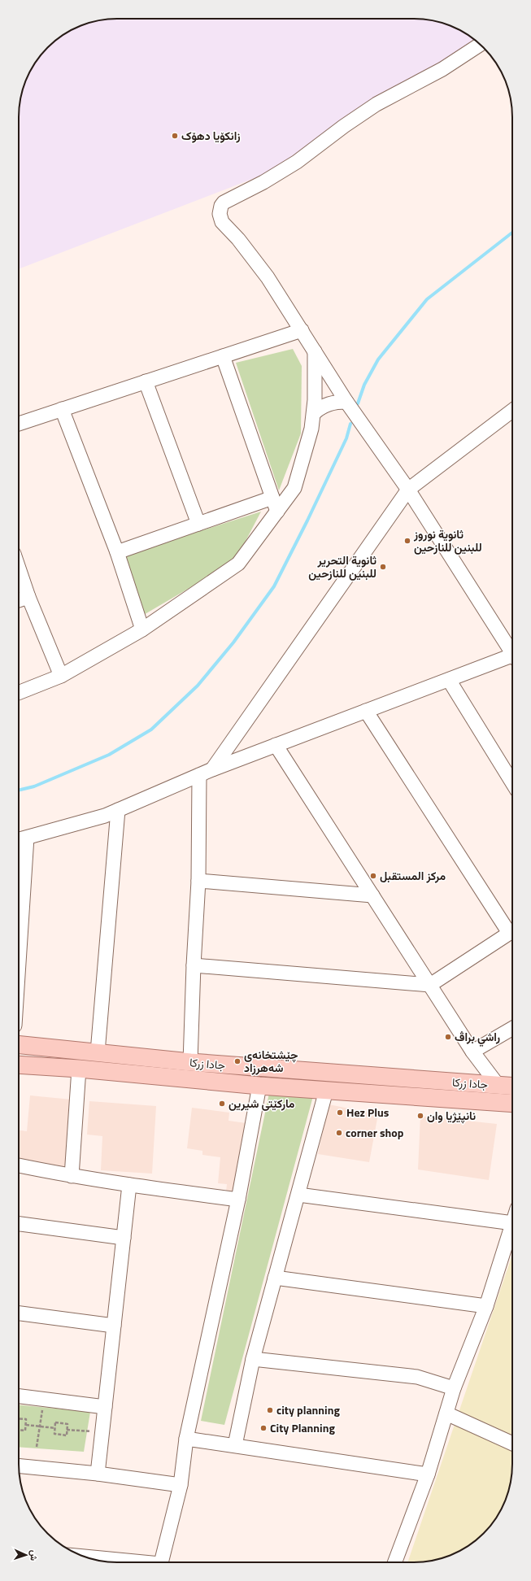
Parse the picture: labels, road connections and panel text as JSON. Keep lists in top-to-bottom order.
{
  "streets": {
    "main road": ["جادا زرکا"]
  },
  "places": [
    "زانکۆیا دهۆک",
    "ثانوية نوروز للبنين للنازحين",
    "ثانوية التحرير للبنين للنازحين",
    "مركز المستقبل",
    "راشي براڤ",
    "چێشتخانەی شەهرزاد",
    "مارکێتی شیرین",
    "Hez Plus",
    "نانپێژیا وان",
    "corner shop",
    "city planning",
    "City Planning"
  ],
  "north": "right"
}
